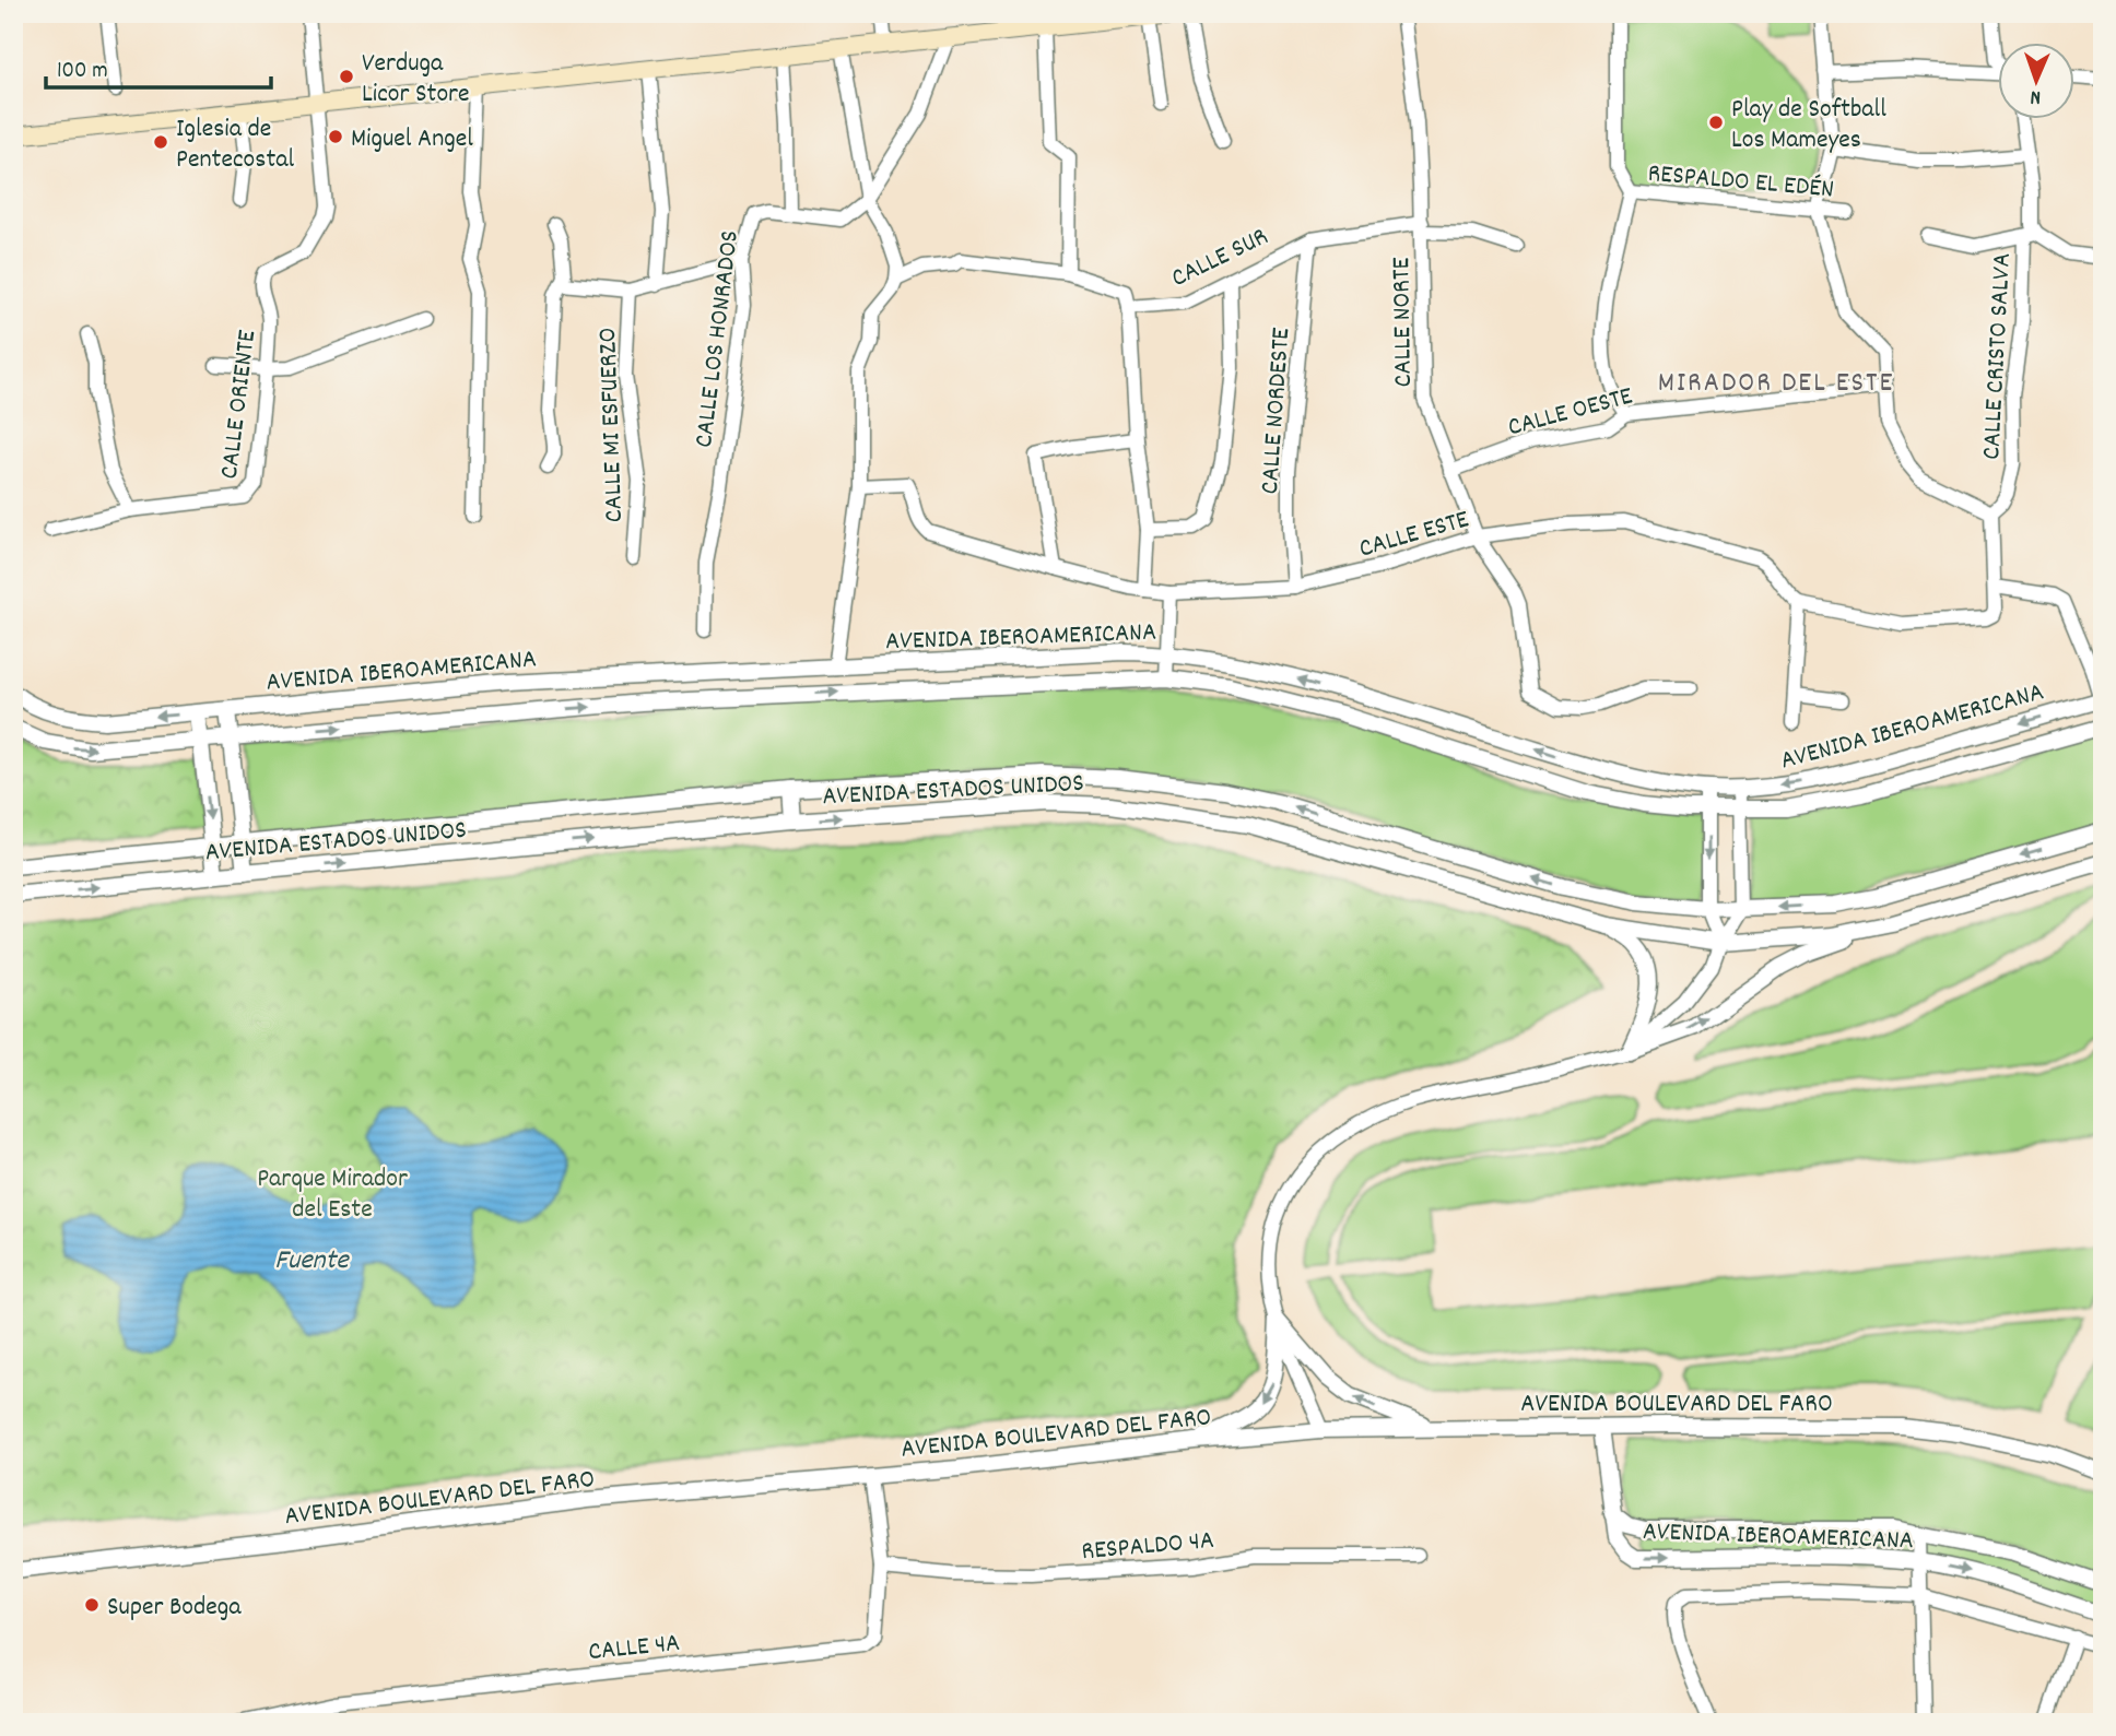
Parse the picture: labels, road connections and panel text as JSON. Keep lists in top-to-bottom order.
{
  "streets": {
    "street": [
      "RESPALDO EL EDÉN",
      "CALLE SUR",
      "CALLE NORTE",
      "CALLE LOS HONRADOS",
      "CALLE CRISTO SALVA",
      "CALLE ORIENTE",
      "CALLE OESTE",
      "CALLE NORDESTE",
      "CALLE MI ESFUERZO",
      "CALLE ESTE",
      "AVENIDA IBEROAMERICANA",
      "AVENIDA ESTADOS UNIDOS",
      "AVENIDA BOULEVARD DEL FARO",
      "RESPALDO 4A",
      "CALLE 4A"
    ]
  },
  "crossings": [
    ["CALLE SUR", "CALLE NORTE"],
    ["CALLE SUR", "CALLE NORDESTE"],
    ["CALLE NORTE", "CALLE OESTE"],
    ["CALLE NORTE", "CALLE ESTE"],
    ["CALLE NORDESTE", "CALLE ESTE"],
    ["AVENIDA IBEROAMERICANA", "AVENIDA BOULEVARD DEL FARO"],
    ["AVENIDA BOULEVARD DEL FARO", "CALLE 4A"],
    ["RESPALDO 4A", "CALLE 4A"]
  ],
  "districts": ["MIRADOR DEL ESTE"],
  "water": ["Fuente"],
  "parks": ["Parque Mirador del Este"],
  "places": [
    "Verduga Licor Store",
    "Play de Softball Los Mameyes",
    "Miguel Angel",
    "Iglesia de Pentecostal",
    "Super Bodega"
  ],
  "scale_bar": "100 m",
  "north": "bottom"
}
